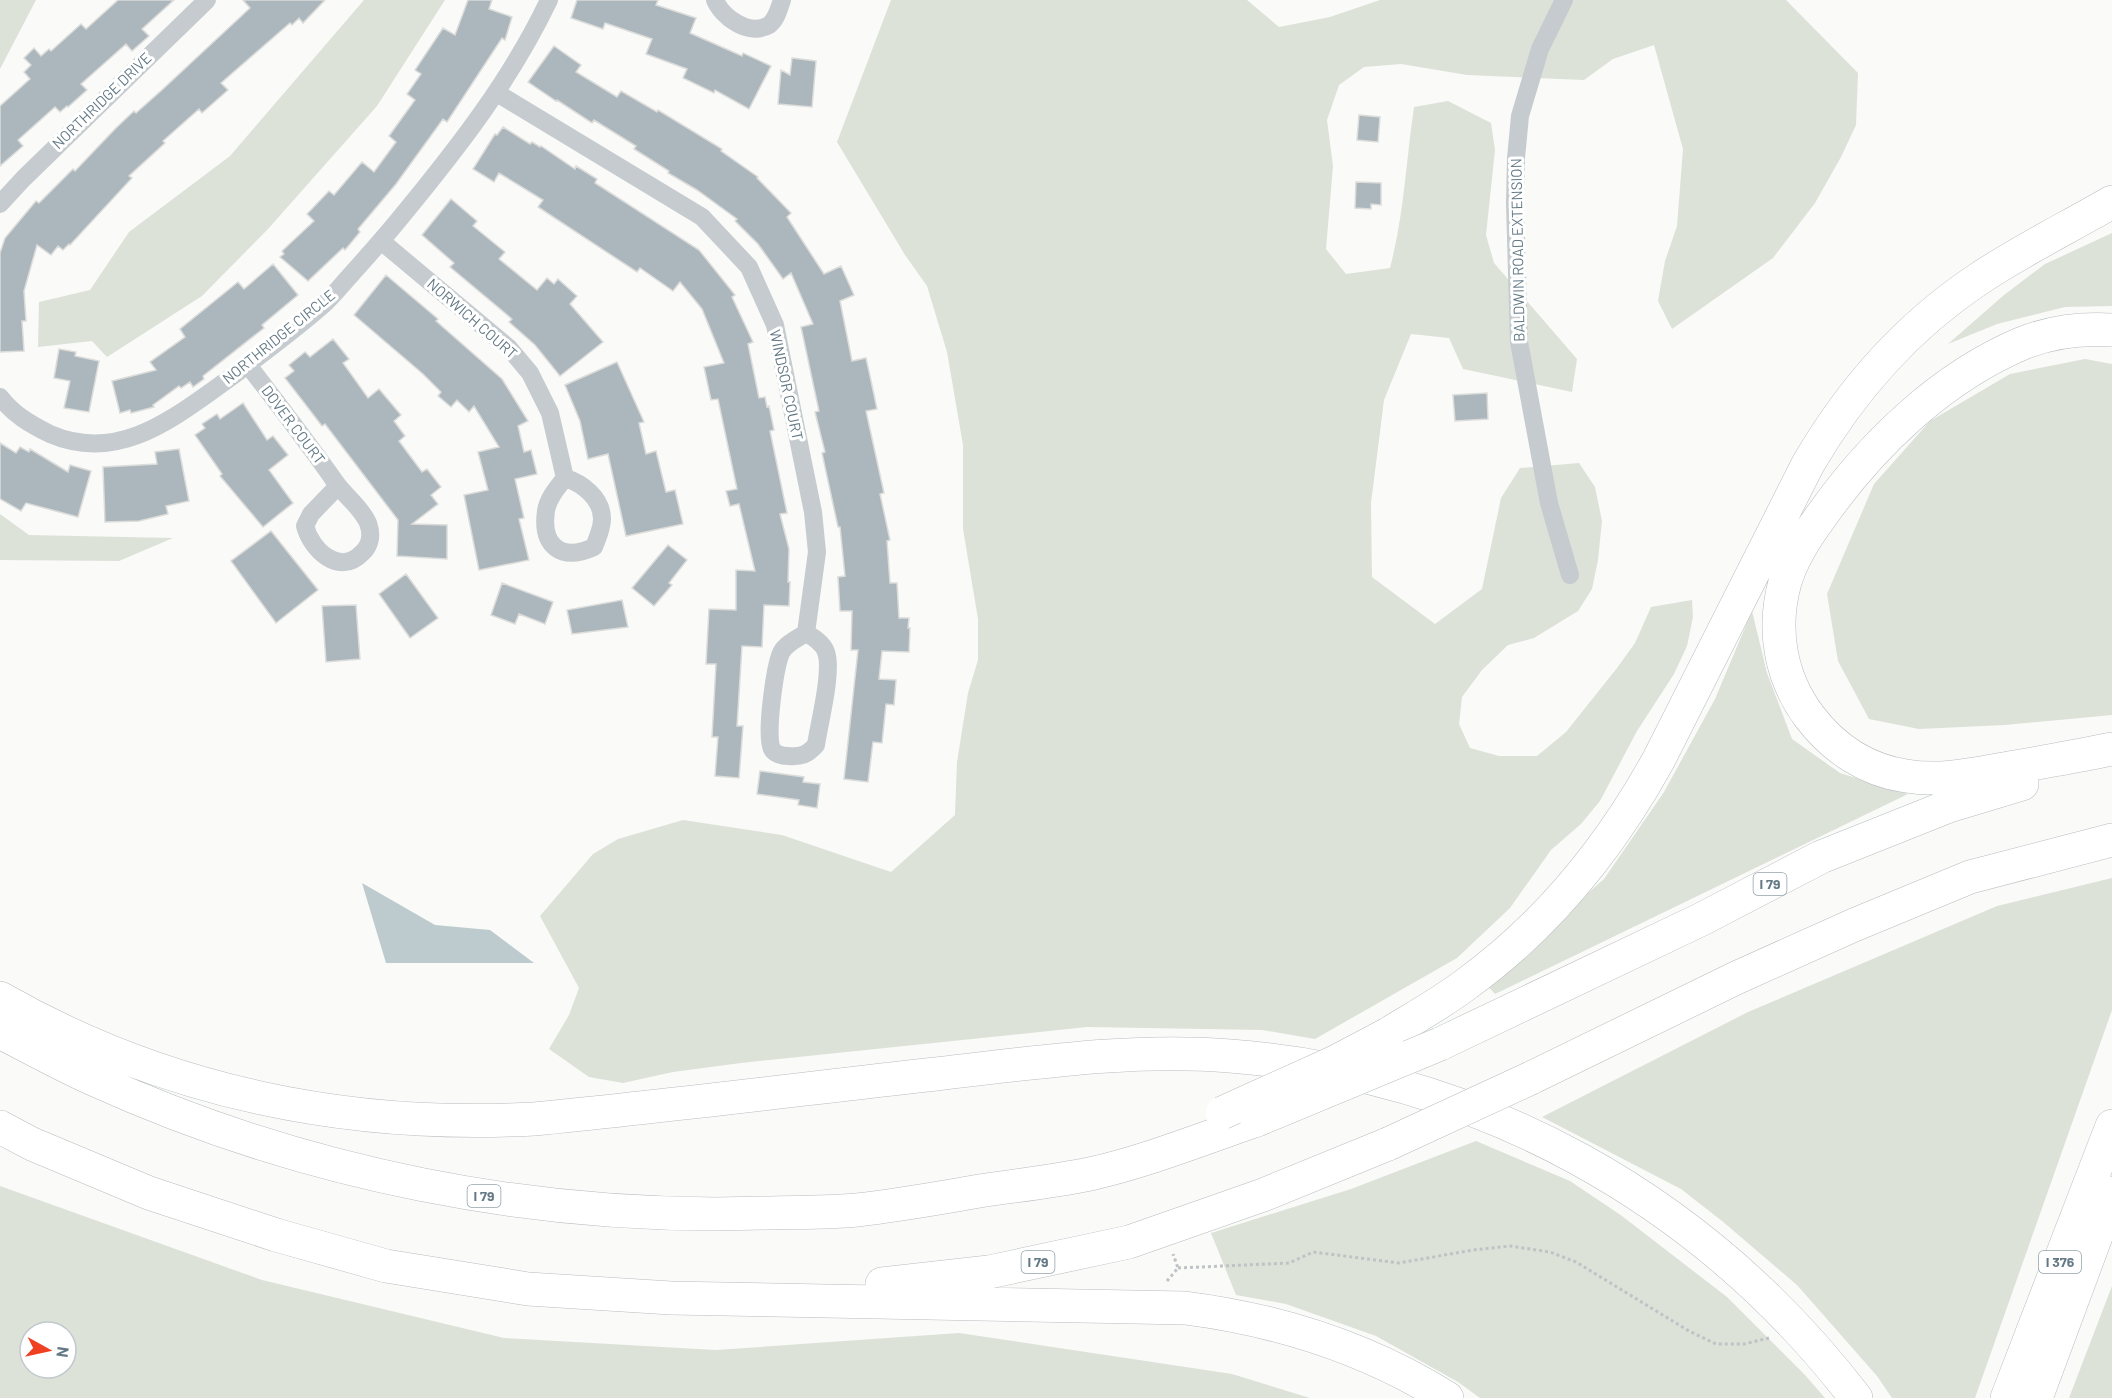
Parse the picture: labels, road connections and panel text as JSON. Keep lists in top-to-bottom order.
{
  "streets": {
    "highway": ["I 79", "I 376"],
    "street": [
      "NORTHRIDGE DRIVE",
      "BALDWIN ROAD EXTENSION",
      "NORWICH COURT",
      "NORTHRIDGE CIRCLE",
      "WINDSOR COURT",
      "DOVER COURT"
    ]
  },
  "crossings": [
    ["NORWICH COURT", "NORTHRIDGE CIRCLE"],
    ["NORTHRIDGE CIRCLE", "WINDSOR COURT"],
    ["NORTHRIDGE CIRCLE", "DOVER COURT"]
  ],
  "north": "right"
}
